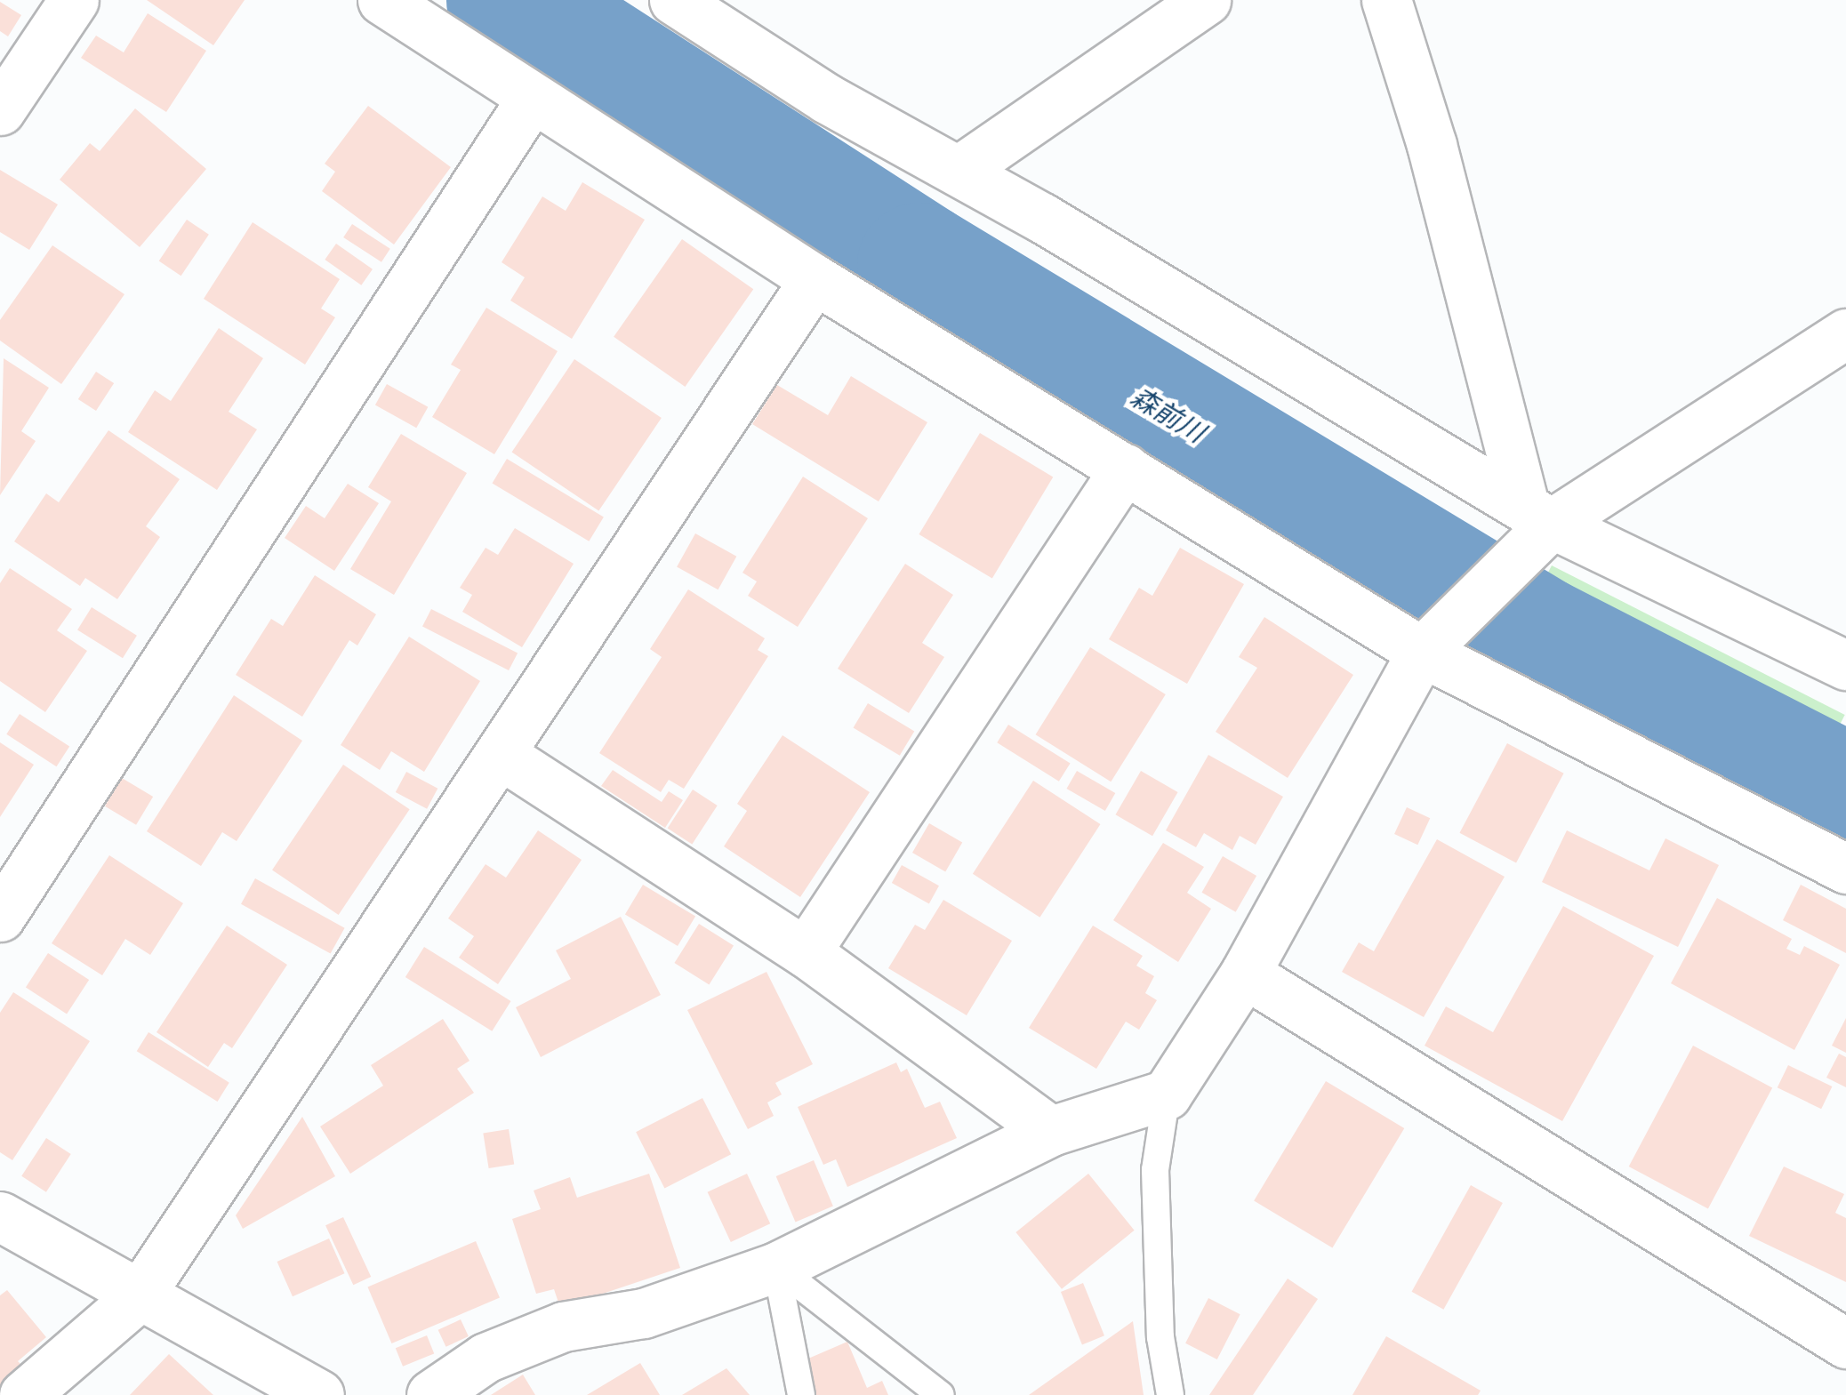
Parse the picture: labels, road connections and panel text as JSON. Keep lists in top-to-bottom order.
{
  "water": ["森前川"]
}
